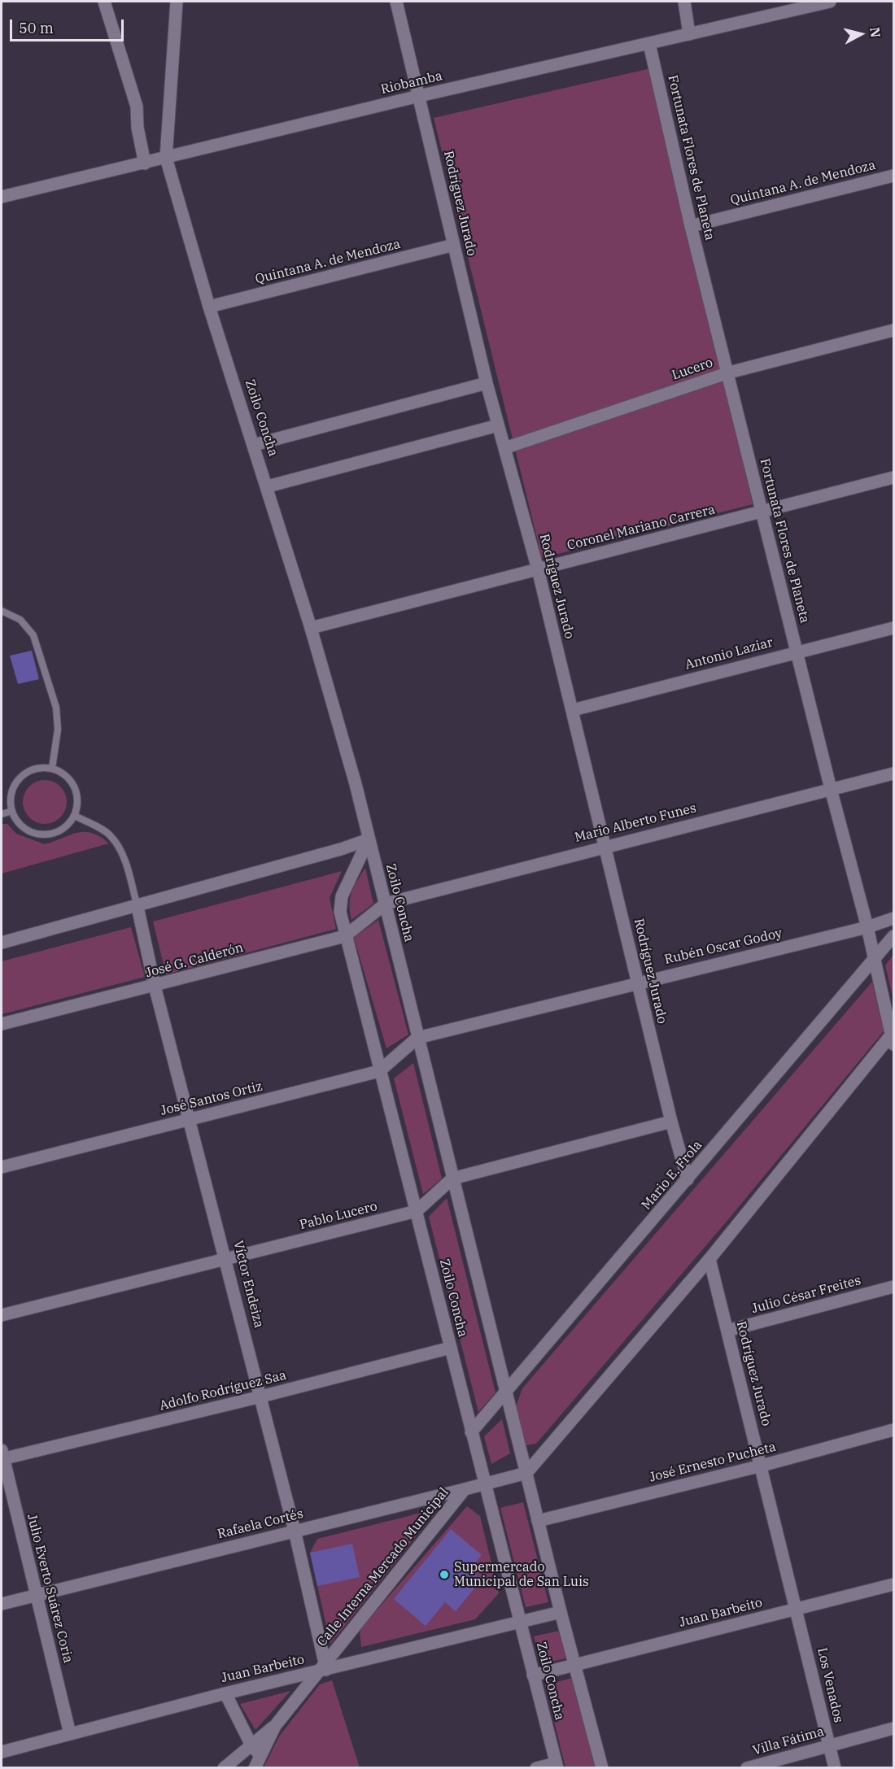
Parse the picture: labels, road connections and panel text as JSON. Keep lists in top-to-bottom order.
{
  "streets": {
    "street": [
      "Riobamba",
      "Fortunata Flores de Planeta",
      "Quintana A. de Mendoza",
      "Rodríguez Jurado",
      "Lucero",
      "Zoilo Concha",
      "Coronel Mariano Carrera",
      "Antonio Laziar",
      "Mario Alberto Funes",
      "Rubén Oscar Godoy",
      "José G. Calderón",
      "José Santos Ortiz",
      "Mario E. Frola",
      "Pablo Lucero",
      "Víctor Endeiza",
      "Julio César Freites",
      "Adolfo Rodríguez Saa",
      "José Ernesto Pucheta",
      "Rafaela Cortés",
      "Calle Interna Mercado Municipal",
      "Julio Everto Suárez Coria",
      "Juan Barbeito",
      "Los Venados",
      "Villa Fátima"
    ]
  },
  "crossings": [
    ["Riobamba", "Fortunata Flores de Planeta"],
    ["Riobamba", "Rodríguez Jurado"],
    ["Riobamba", "Zoilo Concha"],
    ["Fortunata Flores de Planeta", "Quintana A. de Mendoza"],
    ["Fortunata Flores de Planeta", "Lucero"],
    ["Fortunata Flores de Planeta", "Coronel Mariano Carrera"],
    ["Fortunata Flores de Planeta", "Antonio Laziar"],
    ["Fortunata Flores de Planeta", "Mario Alberto Funes"],
    ["Fortunata Flores de Planeta", "Rubén Oscar Godoy"],
    ["Fortunata Flores de Planeta", "Mario E. Frola"],
    ["Quintana A. de Mendoza", "Rodríguez Jurado"],
    ["Quintana A. de Mendoza", "Zoilo Concha"],
    ["Rodríguez Jurado", "Lucero"],
    ["Rodríguez Jurado", "Coronel Mariano Carrera"],
    ["Rodríguez Jurado", "Antonio Laziar"],
    ["Rodríguez Jurado", "Mario Alberto Funes"],
    ["Rodríguez Jurado", "Rubén Oscar Godoy"],
    ["Rodríguez Jurado", "Mario E. Frola"],
    ["Rodríguez Jurado", "Pablo Lucero"],
    ["Rodríguez Jurado", "Julio César Freites"],
    ["Rodríguez Jurado", "José Ernesto Pucheta"],
    ["Rodríguez Jurado", "Juan Barbeito"],
    ["Rodríguez Jurado", "Los Venados"],
    ["Zoilo Concha", "Coronel Mariano Carrera"],
    ["Zoilo Concha", "Mario Alberto Funes"],
    ["Zoilo Concha", "Rubén Oscar Godoy"],
    ["Zoilo Concha", "José G. Calderón"],
    ["Zoilo Concha", "José Santos Ortiz"],
    ["Zoilo Concha", "Mario E. Frola"],
    ["Zoilo Concha", "Pablo Lucero"],
    ["Zoilo Concha", "Adolfo Rodríguez Saa"],
    ["Zoilo Concha", "José Ernesto Pucheta"],
    ["Zoilo Concha", "Rafaela Cortés"],
    ["Zoilo Concha", "Juan Barbeito"],
    ["Mario Alberto Funes", "José G. Calderón"],
    ["Rubén Oscar Godoy", "José Santos Ortiz"],
    ["José G. Calderón", "Víctor Endeiza"],
    ["José Santos Ortiz", "Víctor Endeiza"],
    ["Pablo Lucero", "Víctor Endeiza"],
    ["Víctor Endeiza", "Adolfo Rodríguez Saa"],
    ["Víctor Endeiza", "Rafaela Cortés"],
    ["Víctor Endeiza", "Calle Interna Mercado Municipal"],
    ["Víctor Endeiza", "Juan Barbeito"],
    ["Adolfo Rodríguez Saa", "Julio Everto Suárez Coria"],
    ["Rafaela Cortés", "Calle Interna Mercado Municipal"],
    ["Rafaela Cortés", "Julio Everto Suárez Coria"],
    ["Calle Interna Mercado Municipal", "Juan Barbeito"],
    ["Julio Everto Suárez Coria", "Juan Barbeito"],
    ["Juan Barbeito", "Los Venados"],
    ["Los Venados", "Villa Fátima"]
  ],
  "places": ["Supermercado Municipal de San Luis"],
  "scale_bar": "50 m",
  "north": "right"
}
